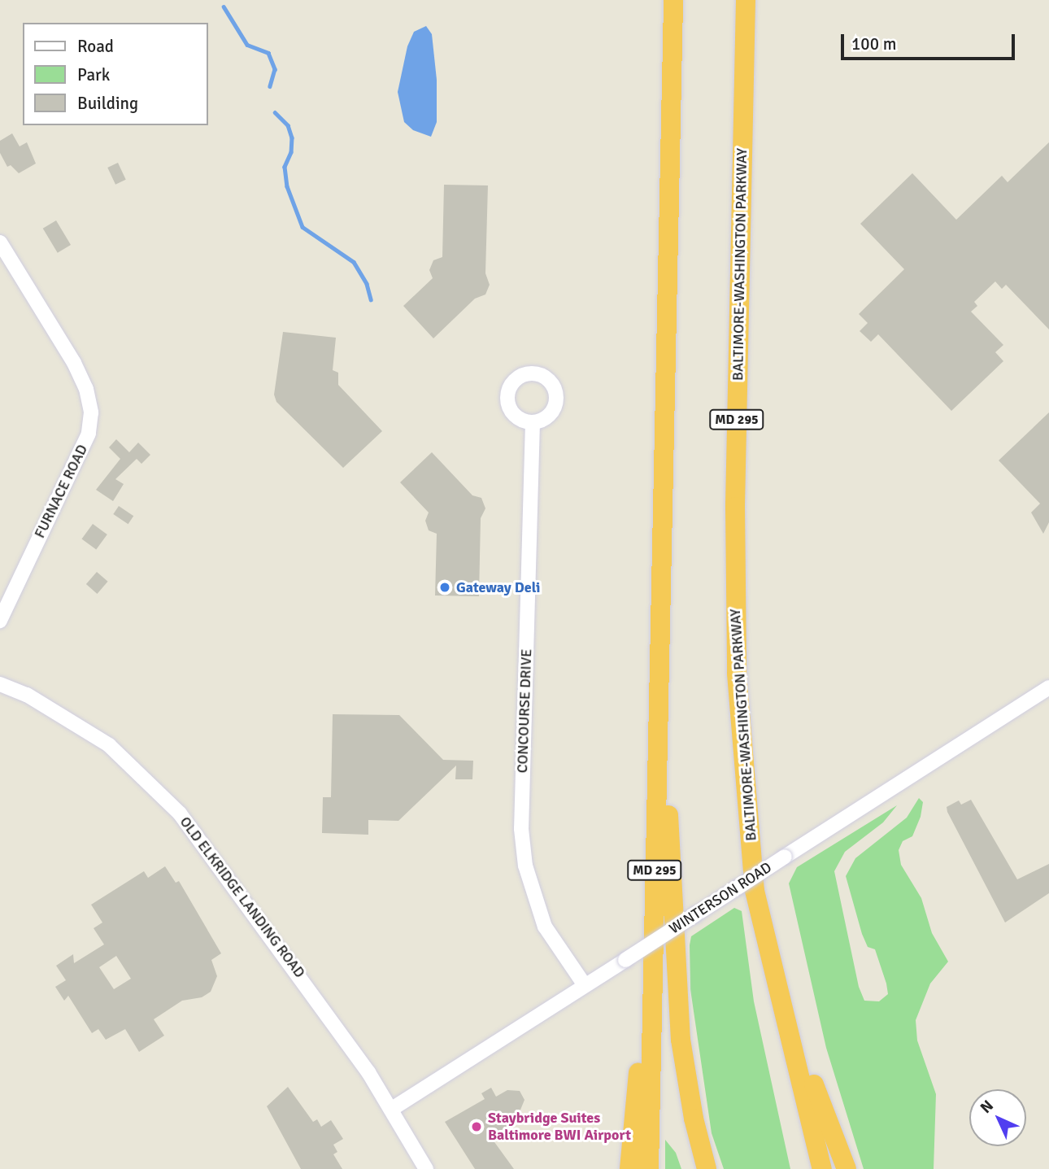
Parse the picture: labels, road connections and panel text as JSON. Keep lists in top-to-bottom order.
{
  "streets": {
    "highway": ["BALTIMORE-WASHINGTON PARKWAY", "MD 295"],
    "street": [
      "FURNACE ROAD",
      "CONCOURSE DRIVE",
      "OLD ELKRIDGE LANDING ROAD",
      "WINTERSON ROAD"
    ]
  },
  "crossings": [
    ["CONCOURSE DRIVE", "WINTERSON ROAD"],
    ["OLD ELKRIDGE LANDING ROAD", "WINTERSON ROAD"]
  ],
  "places": ["Gateway Deli", "Staybridge Suites Baltimore BWI Airport"],
  "legend": ["Road", "Park", "Building"],
  "scale_bar": "100 m",
  "north": "top left"
}
